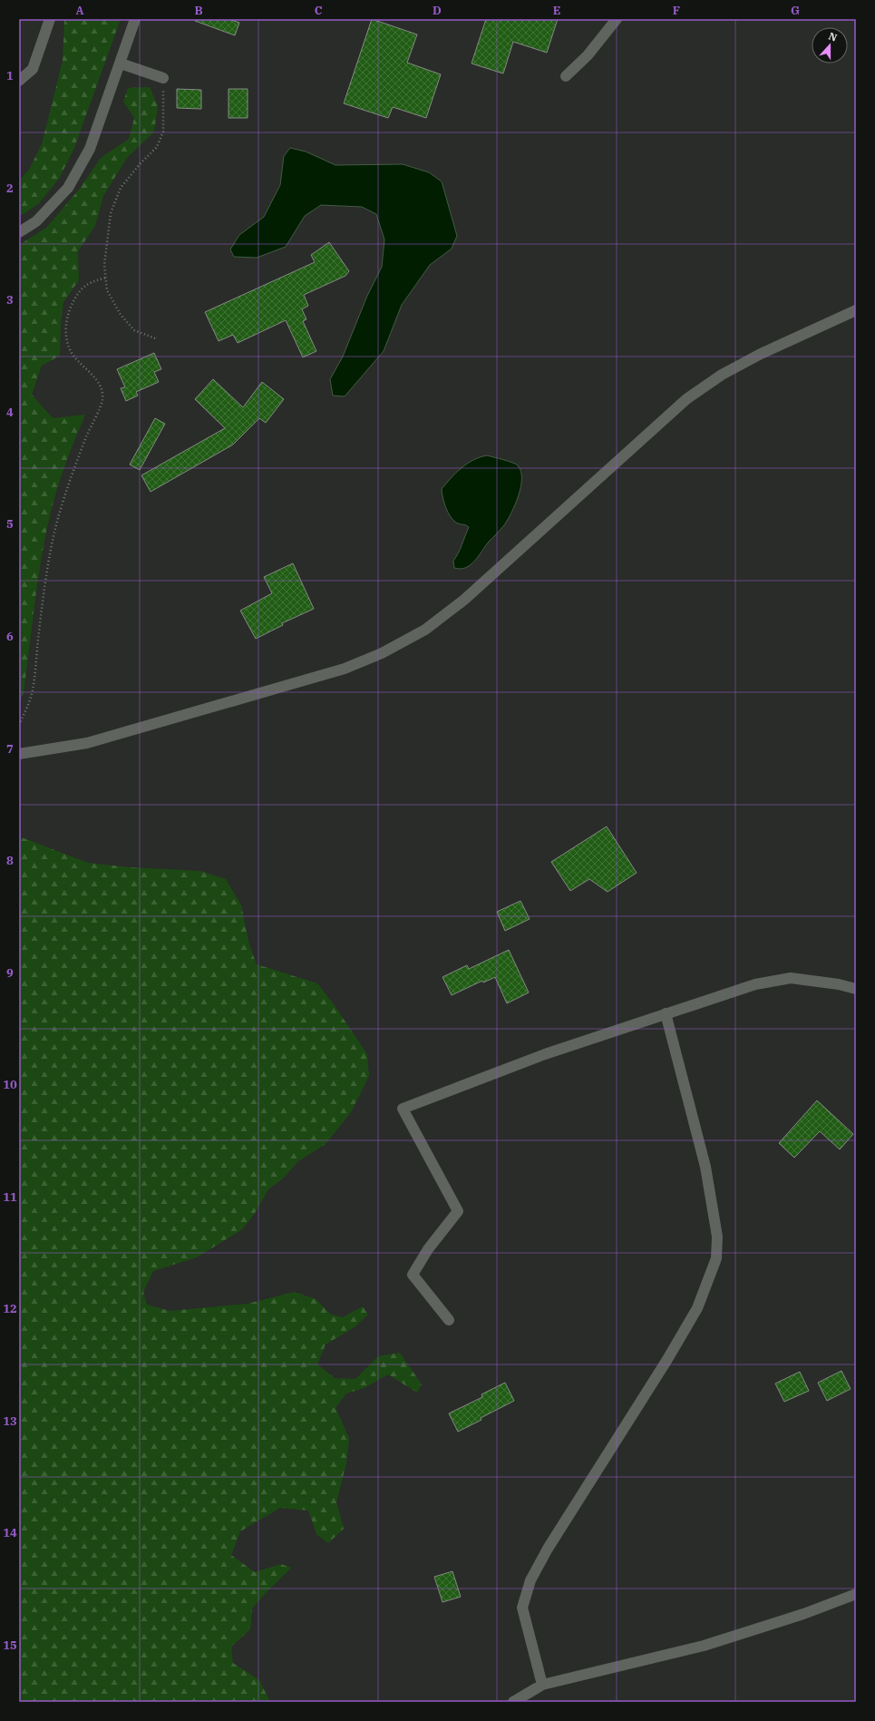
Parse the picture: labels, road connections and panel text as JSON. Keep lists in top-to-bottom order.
{
  "north": "top",
  "grid": {
    "columns": [
      "A",
      "B",
      "C",
      "D",
      "E",
      "F",
      "G"
    ],
    "rows": [
      "1",
      "2",
      "3",
      "4",
      "5",
      "6",
      "7",
      "8",
      "9",
      "10",
      "11",
      "12",
      "13",
      "14",
      "15"
    ]
  }
}
